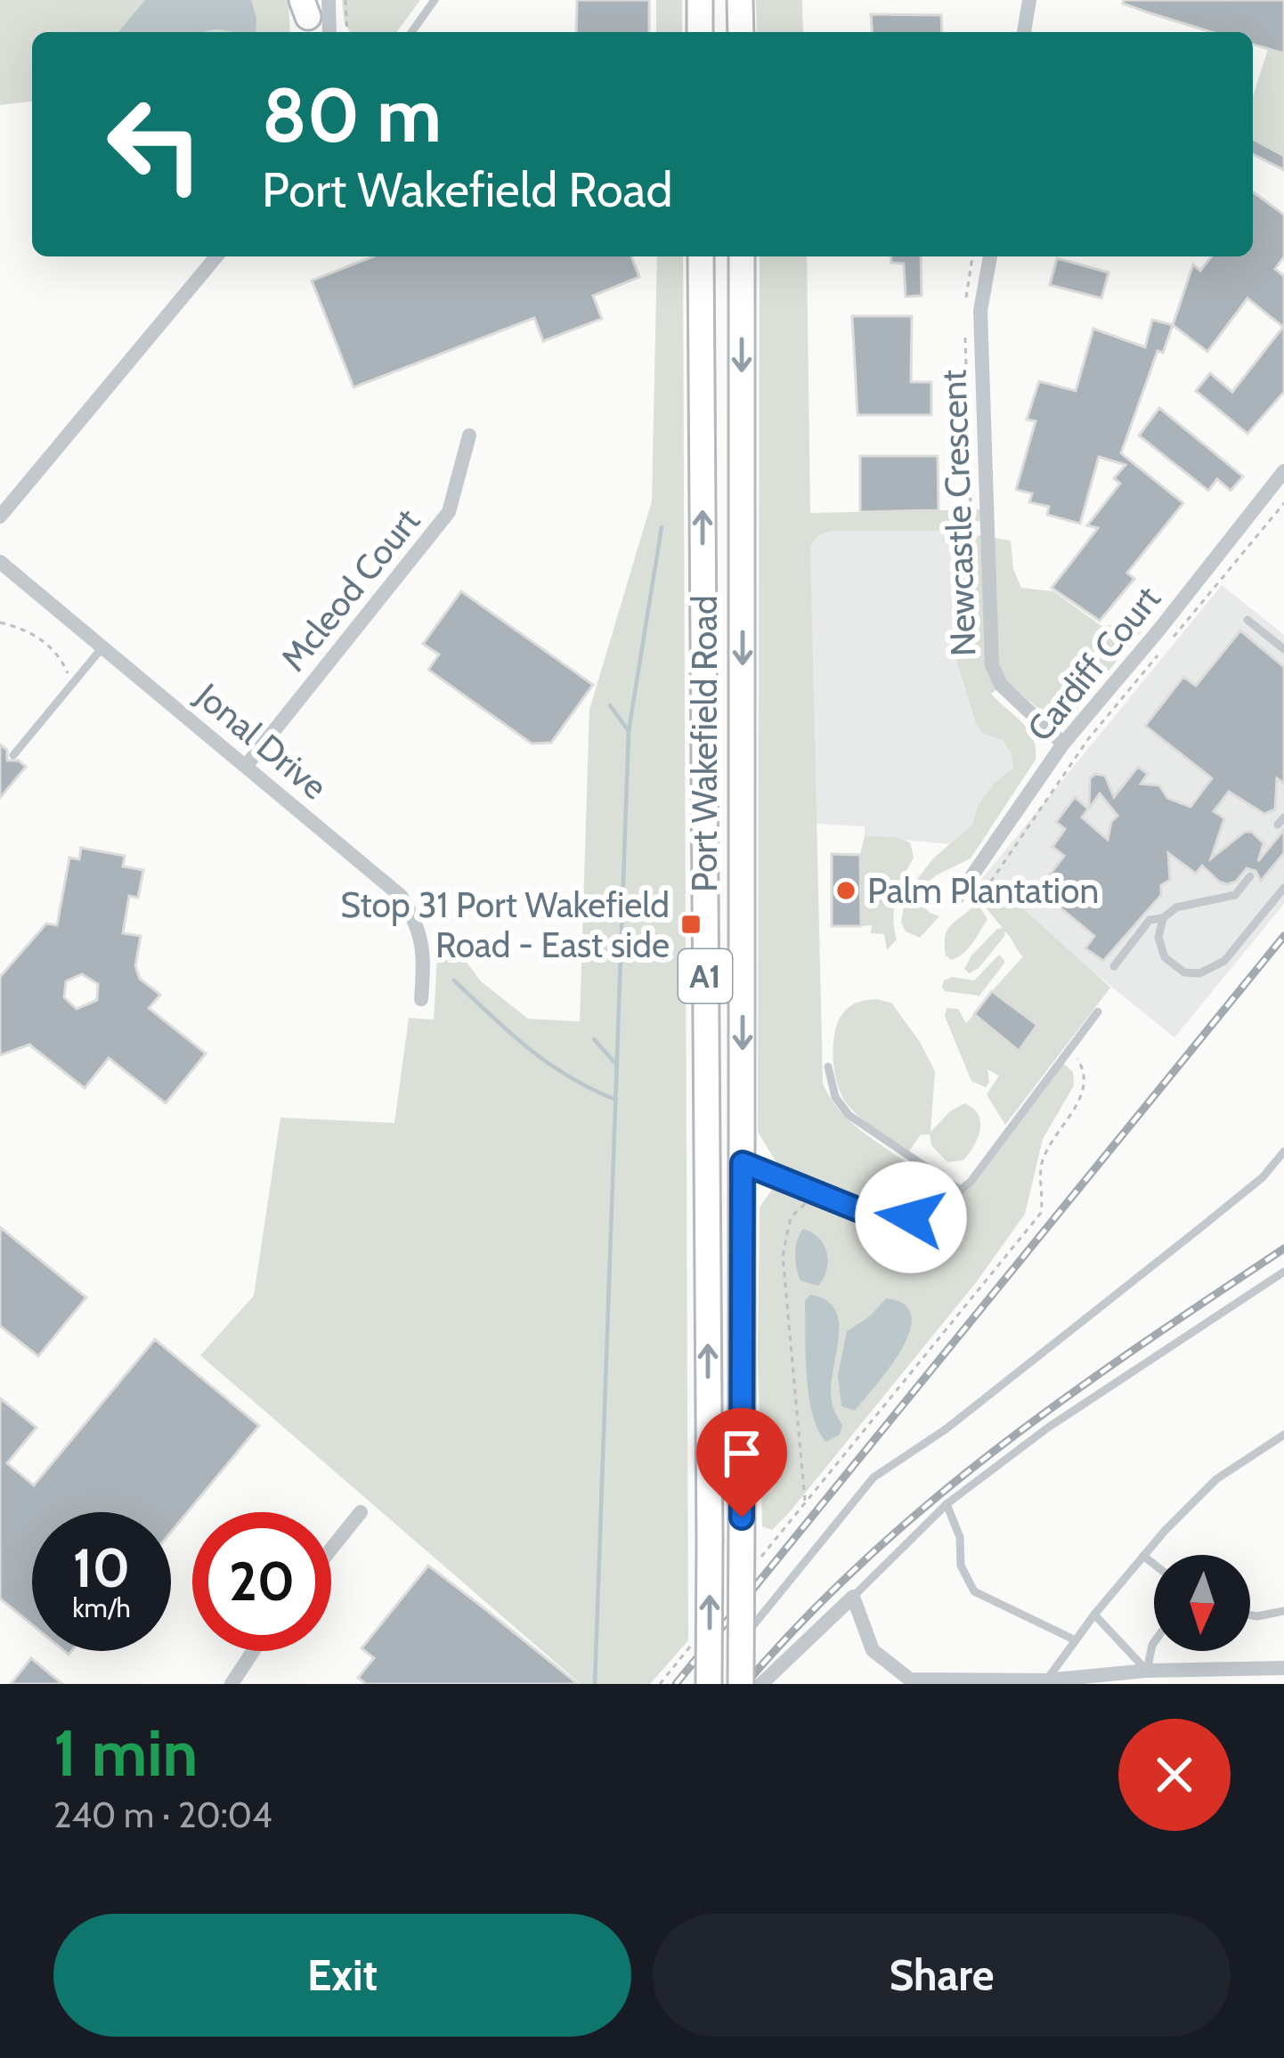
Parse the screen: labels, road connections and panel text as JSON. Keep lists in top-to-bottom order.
{
  "streets": {
    "highway": ["Port Wakefield Road", "A1"],
    "street": [
      "Newcastle Crescent",
      "Mcleod Court",
      "Cardiff Court",
      "Jonal Drive"
    ]
  },
  "crossings": [
    ["Newcastle Crescent", "Cardiff Court"],
    ["Mcleod Court", "Jonal Drive"]
  ],
  "places": {
    "other": ["Palm Plantation"],
    "transit": ["Stop 31 Port Wakefield Road - East side"]
  },
  "north": "bottom",
  "page": {
    "turn": ["80 m", "Port Wakefield Road"],
    "speed": "10 km/h",
    "limit": "20",
    "heading": ["1 min", "240 m · 20:04"],
    "buttons": ["Exit", "Share"]
  }
}
